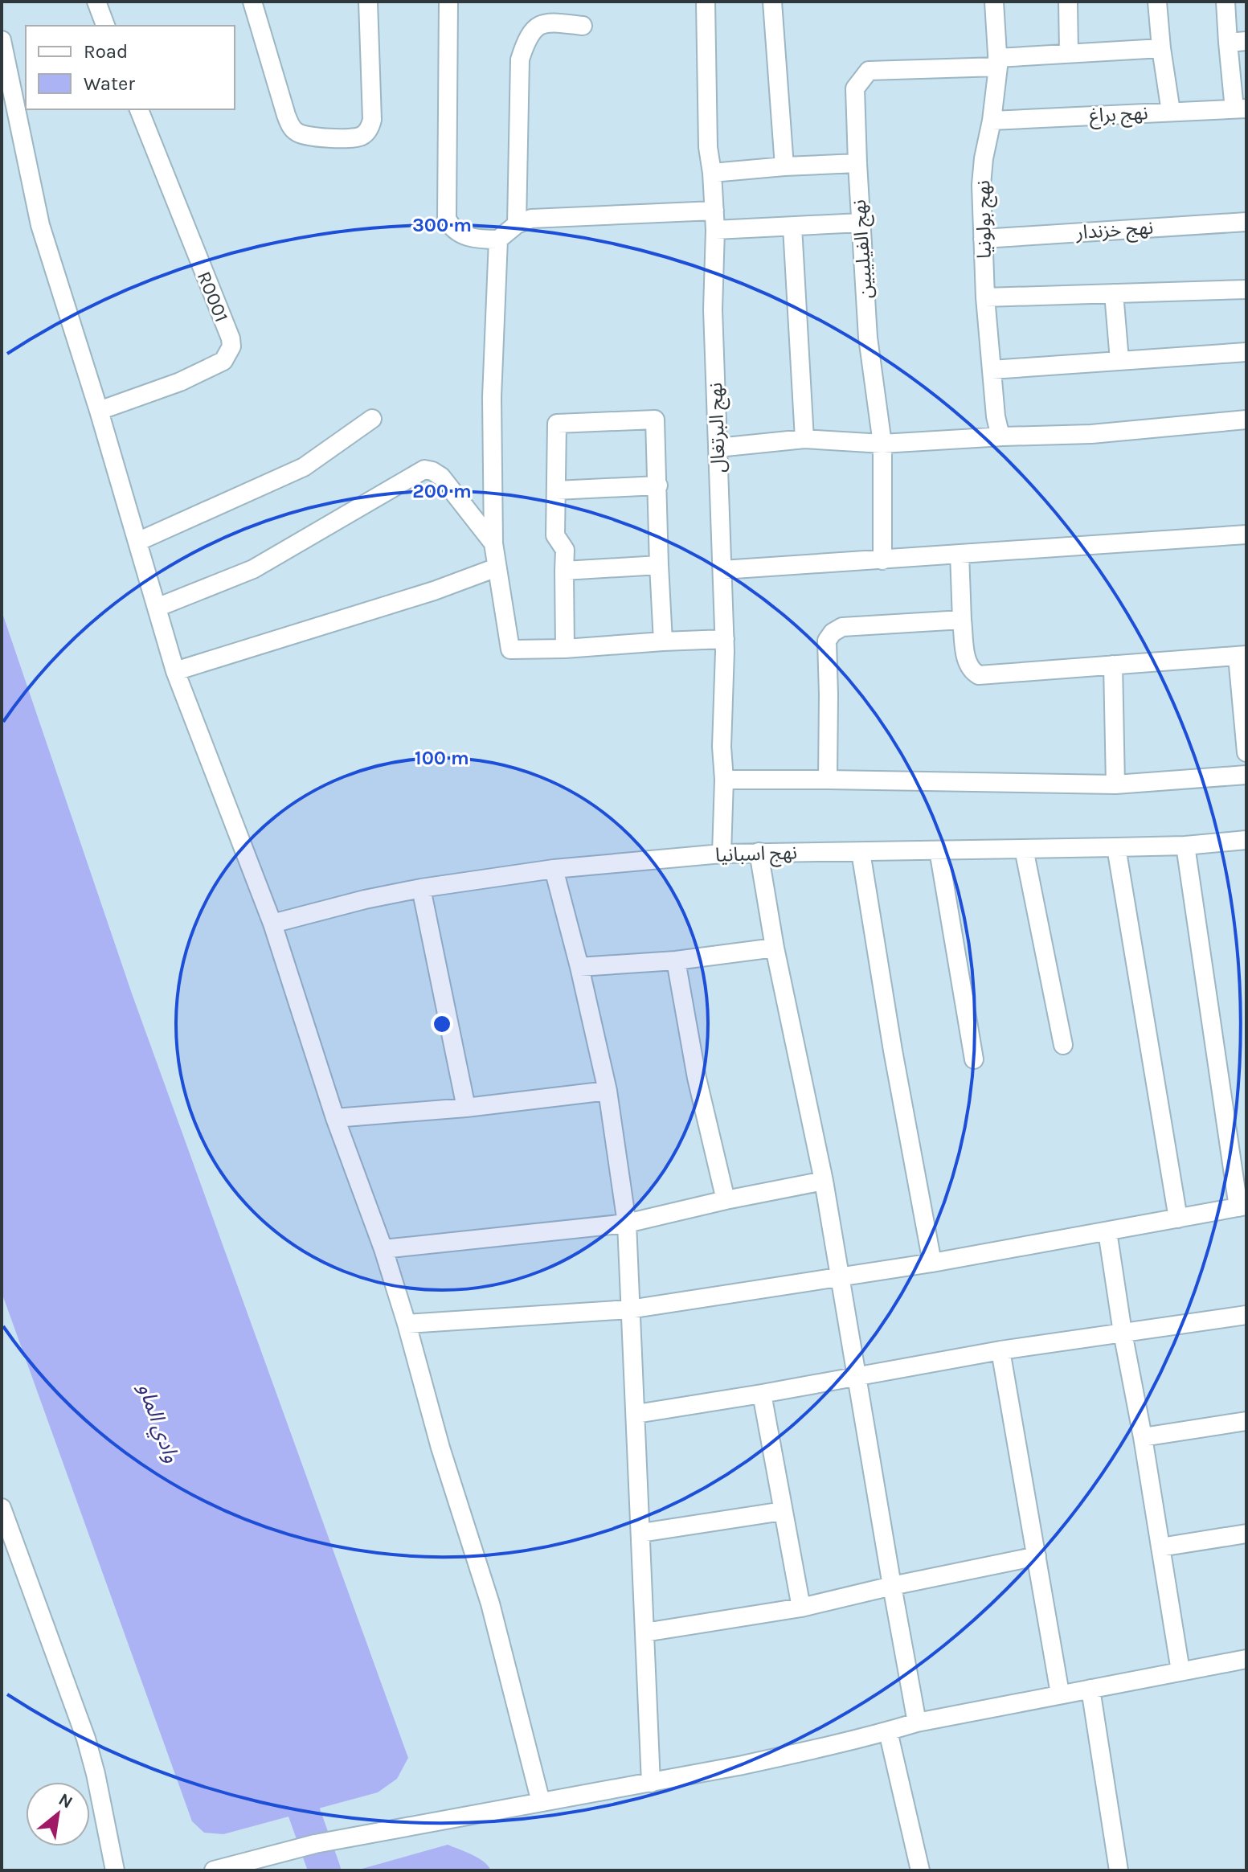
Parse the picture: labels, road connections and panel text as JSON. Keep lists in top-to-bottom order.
{
  "streets": {
    "street": [
      "نهج براغ",
      "نهج بولونيا",
      "نهج خزندار",
      "نهج الفيليبين",
      "R0001",
      "نهج البرتغال",
      "نهج اسبانيا"
    ]
  },
  "crossings": [
    ["نهج براغ", "نهج بولونيا"],
    ["نهج بولونيا", "نهج خزندار"],
    ["نهج بولونيا", "نهج الفيليبين"],
    ["نهج البرتغال", "نهج اسبانيا"]
  ],
  "water": ["وادي الماو"],
  "legend": ["Road", "Water"],
  "north": "top right",
  "rings": ["300 m", "200 m", "100 m"]
}
